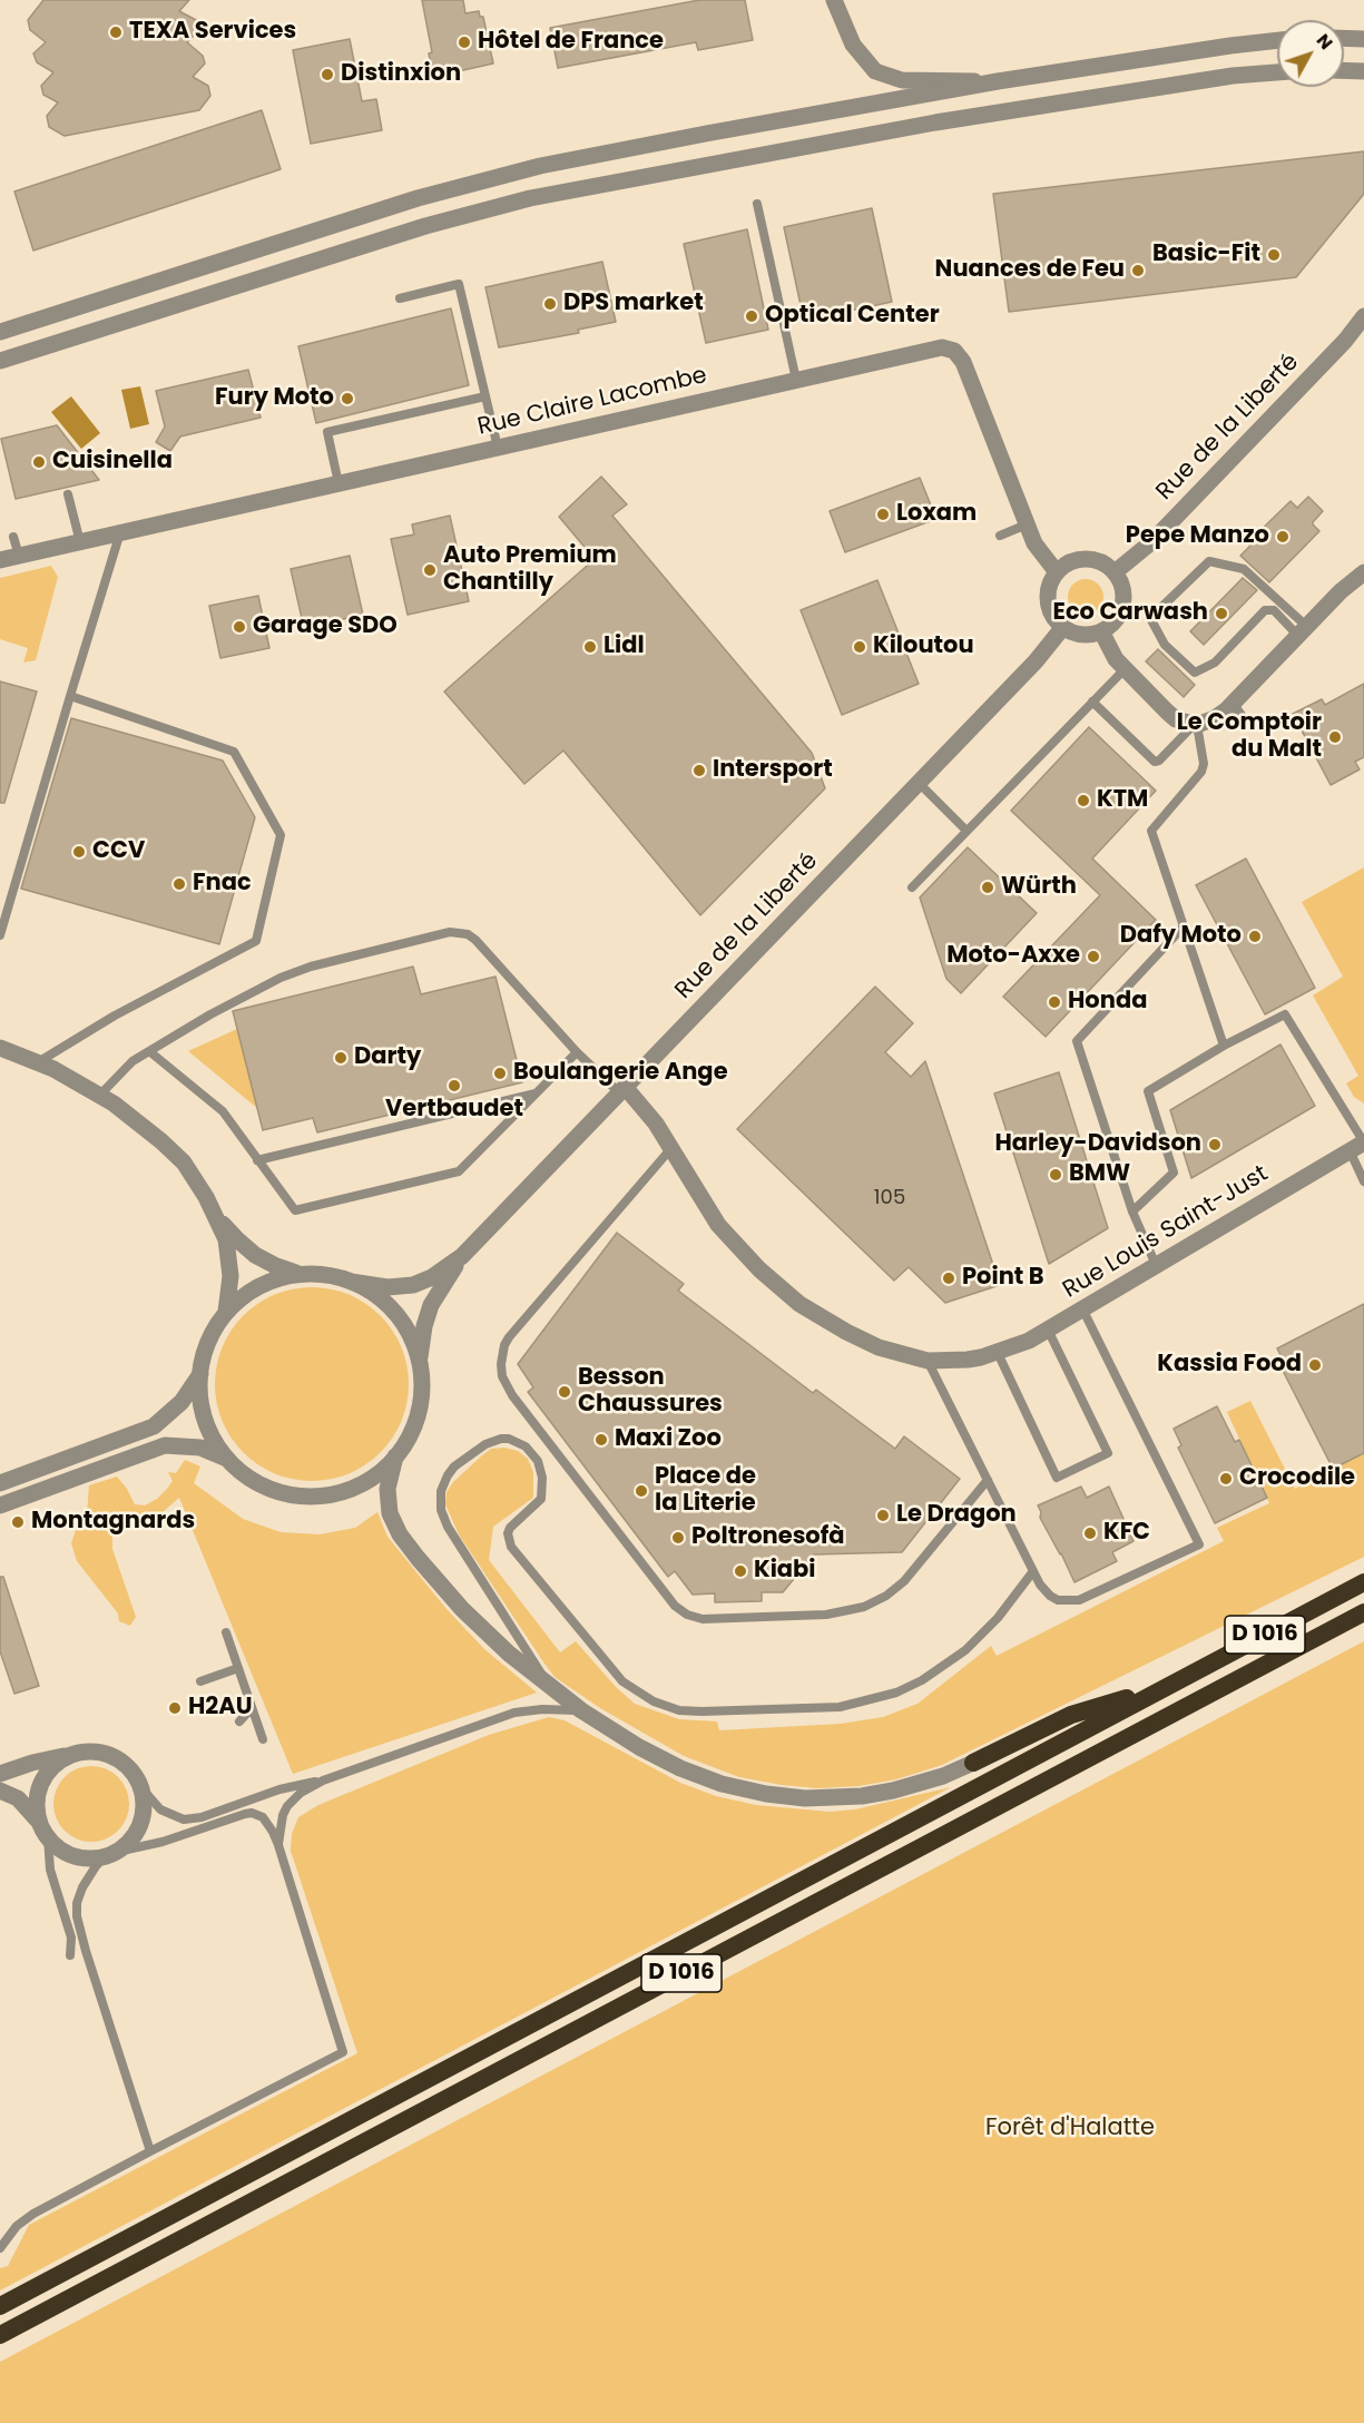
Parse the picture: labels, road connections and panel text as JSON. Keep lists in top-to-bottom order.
{
  "streets": {
    "highway": ["D 1016"],
    "street": ["Rue Claire Lacombe", "Rue de la Liberté", "Rue Louis Saint-Just"]
  },
  "crossings": [
    ["Rue Claire Lacombe", "Rue de la Liberté"],
    ["Rue de la Liberté", "Rue Louis Saint-Just"]
  ],
  "parks": ["Forêt d'Halatte"],
  "places": [
    "TEXA Services",
    "Hôtel de France",
    "Distinxion",
    "Basic-Fit",
    "Nuances de Feu",
    "DPS market",
    "Optical Center",
    "Fury Moto",
    "Cuisinella",
    "Loxam",
    "Pepe Manzo",
    "Auto Premium Chantilly",
    "Eco Carwash",
    "Garage SDO",
    "Lidl",
    "Kiloutou",
    "Le Comptoir du Malt",
    "Intersport",
    "KTM",
    "CCV",
    "Fnac",
    "Würth",
    "Dafy Moto",
    "Moto-Axxe",
    "Honda",
    "Darty",
    "Boulangerie Ange",
    "Vertbaudet",
    "Harley-Davidson",
    "BMW",
    "Point B",
    "Kassia Food",
    "Besson Chaussures",
    "Maxi Zoo",
    "Crocodile",
    "Place de la Literie",
    "Le Dragon",
    "Montagnards",
    "KFC",
    "Poltronesofà",
    "Kiabi",
    "H2AU"
  ],
  "house_numbers": ["105"],
  "north": "top right"
}
